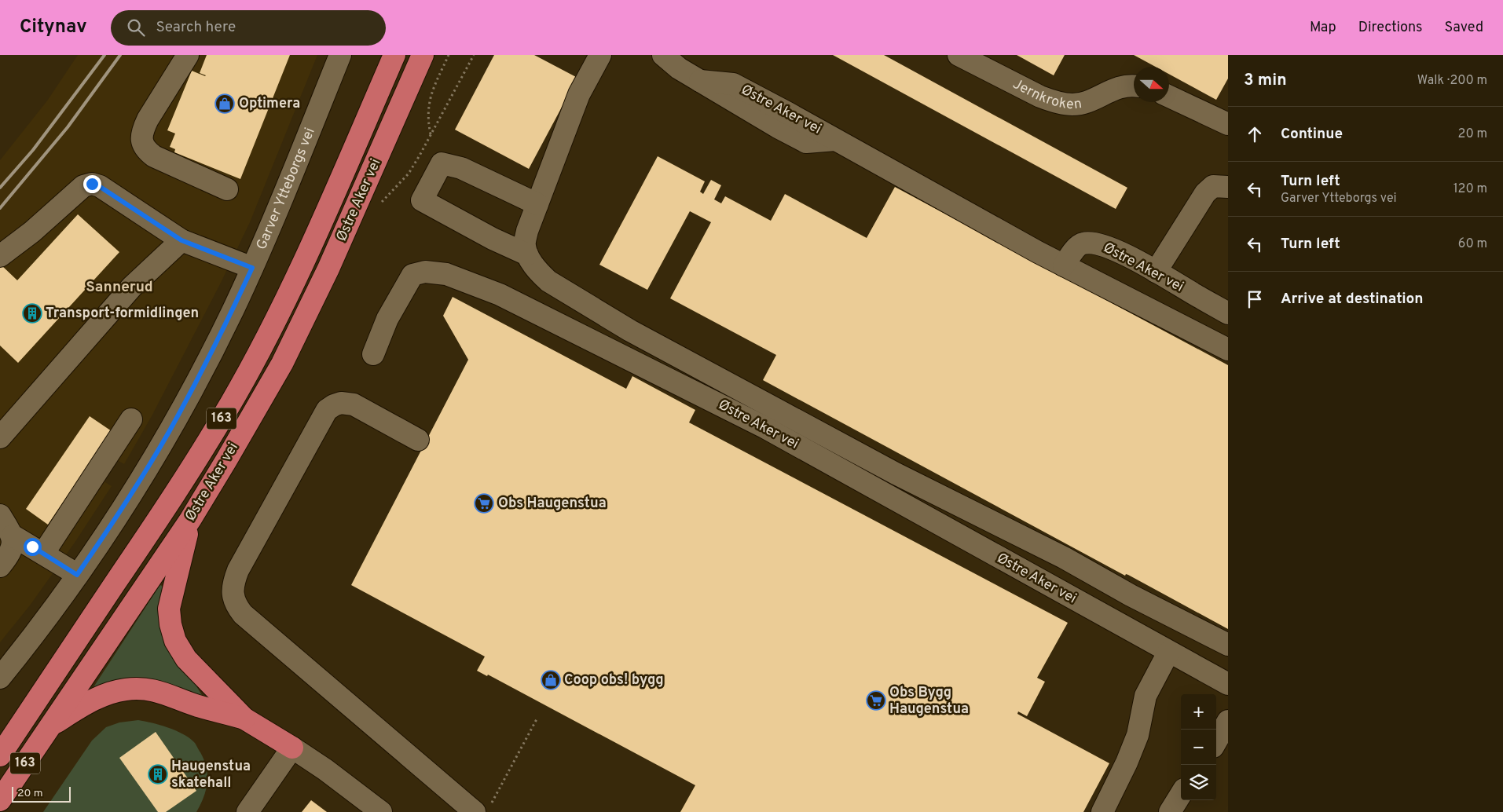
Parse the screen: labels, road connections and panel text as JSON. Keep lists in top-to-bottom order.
{
  "streets": {
    "highway": ["Østre Aker vei", "163"],
    "street": ["Jernkroken", "Garver Ytteborgs vei"]
  },
  "districts": ["Sannerud"],
  "places": {
    "shop": ["Optimera", "Coop obs! bygg"],
    "building": ["Transport-formidlingen", "Haugenstua skatehall"],
    "supermarket": ["Obs Haugenstua", "Obs Bygg Haugenstua"]
  },
  "scale_bar": "20 m",
  "north": "right",
  "page": {
    "header": "Citynav",
    "search": "Search here",
    "nav": ["Map", "Directions", "Saved"],
    "heading": ["3 min", "Walk · 200 m"],
    "list": [
      ["Continue", "20 m"],
      ["Turn left", "Garver Ytteborgs vei", "120 m"],
      ["Turn left", "60 m"],
      "Arrive at destination"
    ],
    "map_buttons": ["+", "−"],
    "scale": "20 m"
  }
}
